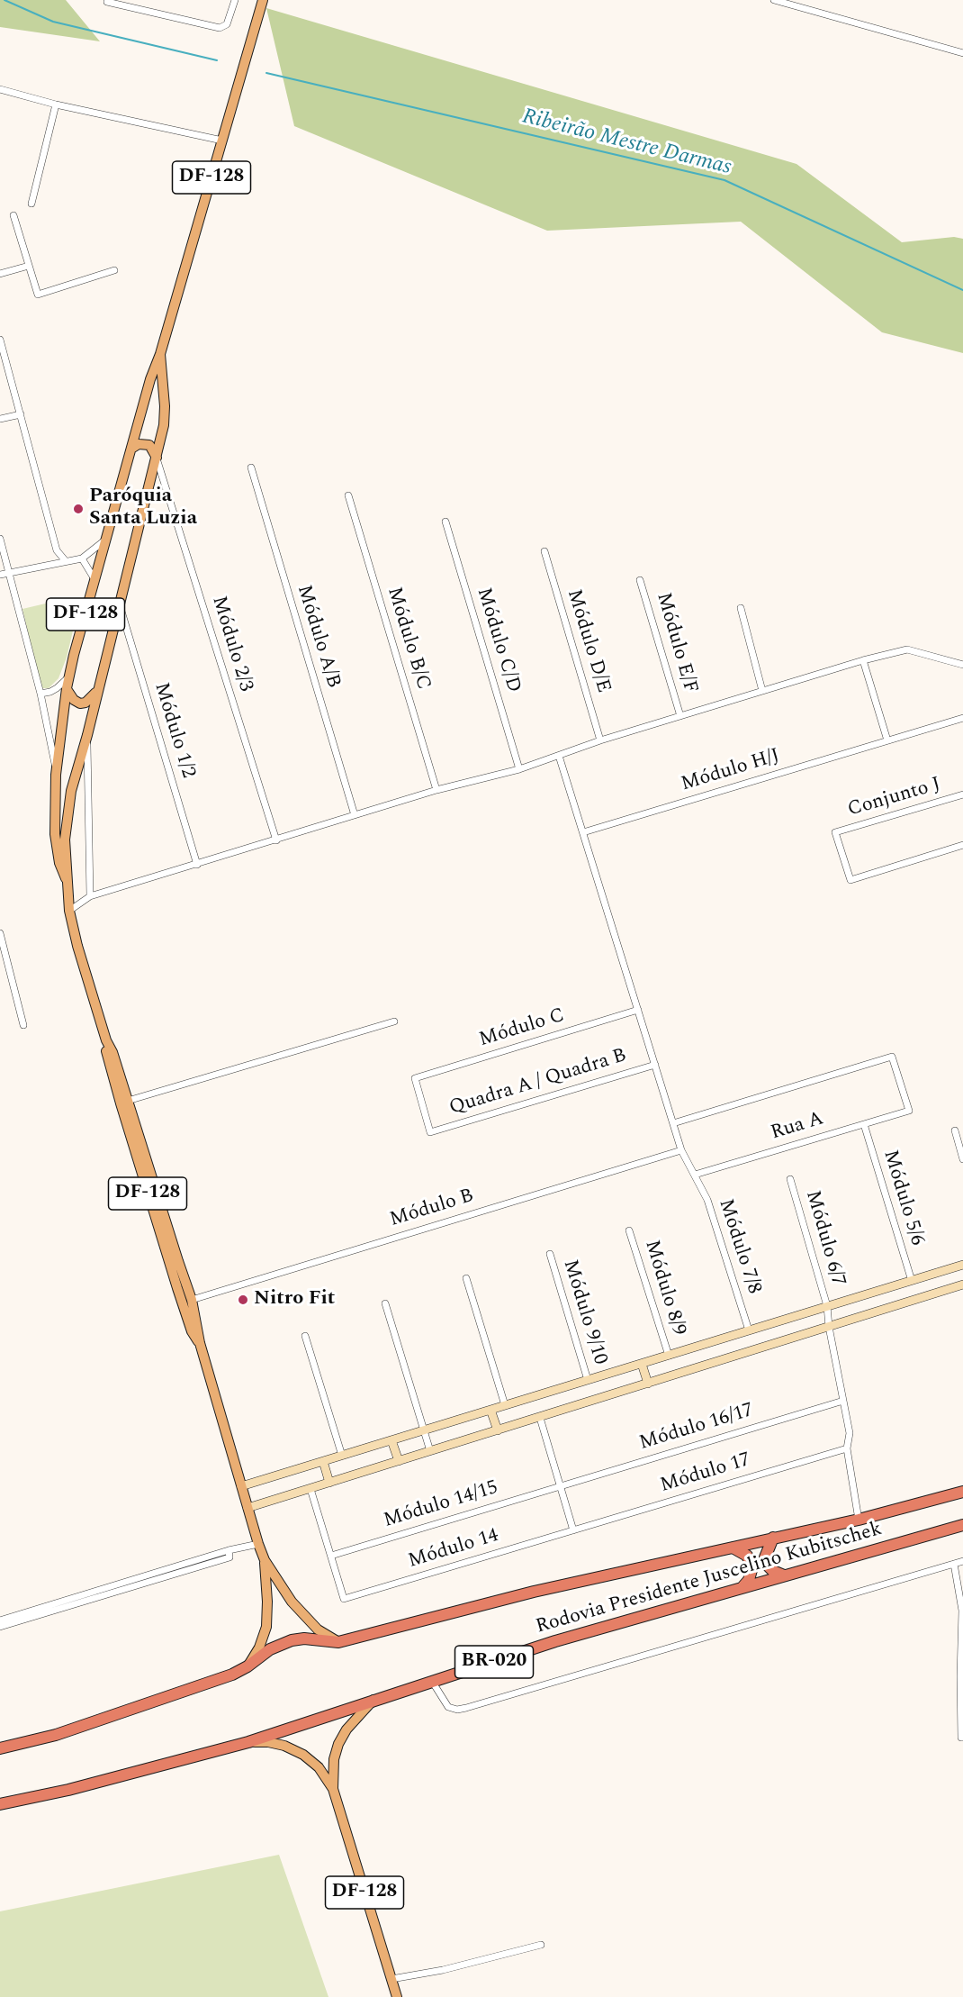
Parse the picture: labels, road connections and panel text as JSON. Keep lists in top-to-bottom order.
{
  "streets": {
    "highway": ["Rodovia Presidente Juscelino Kubitschek", "BR-020"],
    "main road": ["DF-128"],
    "street": [
      "Módulo A/B",
      "Módulo B/C",
      "Módulo C/D",
      "Módulo D/E",
      "Módulo E/F",
      "Módulo 2/3",
      "Módulo 1/2",
      "Módulo H/J",
      "Conjunto J",
      "Módulo C",
      "Quadra A / Quadra B",
      "Rua A",
      "Módulo 5/6",
      "Módulo B",
      "Módulo 6/7",
      "Módulo 7/8",
      "Módulo 8/9",
      "Módulo 9/10",
      "Módulo 16/17",
      "Módulo 17",
      "Módulo 14/15",
      "Módulo 14"
    ]
  },
  "crossings": [
    ["DF-128", "Módulo 2/3"],
    ["DF-128", "Módulo 1/2"],
    ["DF-128", "Módulo B"],
    ["DF-128", "Rodovia Presidente Juscelino Kubitschek"],
    ["Módulo H/J", "Módulo 7/8"],
    ["Módulo C", "Quadra A / Quadra B"],
    ["Módulo C", "Módulo 7/8"],
    ["Quadra A / Quadra B", "Módulo 7/8"],
    ["Rua A", "Módulo 5/6"],
    ["Rua A", "Módulo 7/8"],
    ["Módulo B", "Módulo 7/8"],
    ["Módulo 6/7", "Módulo 16/17"],
    ["Módulo 6/7", "Módulo 17"],
    ["Módulo 6/7", "Rodovia Presidente Juscelino Kubitschek"],
    ["Módulo 16/17", "Módulo 14/15"],
    ["Módulo 17", "Módulo 14"],
    ["Módulo 14/15", "Módulo 14"]
  ],
  "water": ["Ribeirão Mestre Darmas"],
  "places": ["Paróquia Santa Luzia", "Nitro Fit"]
}
